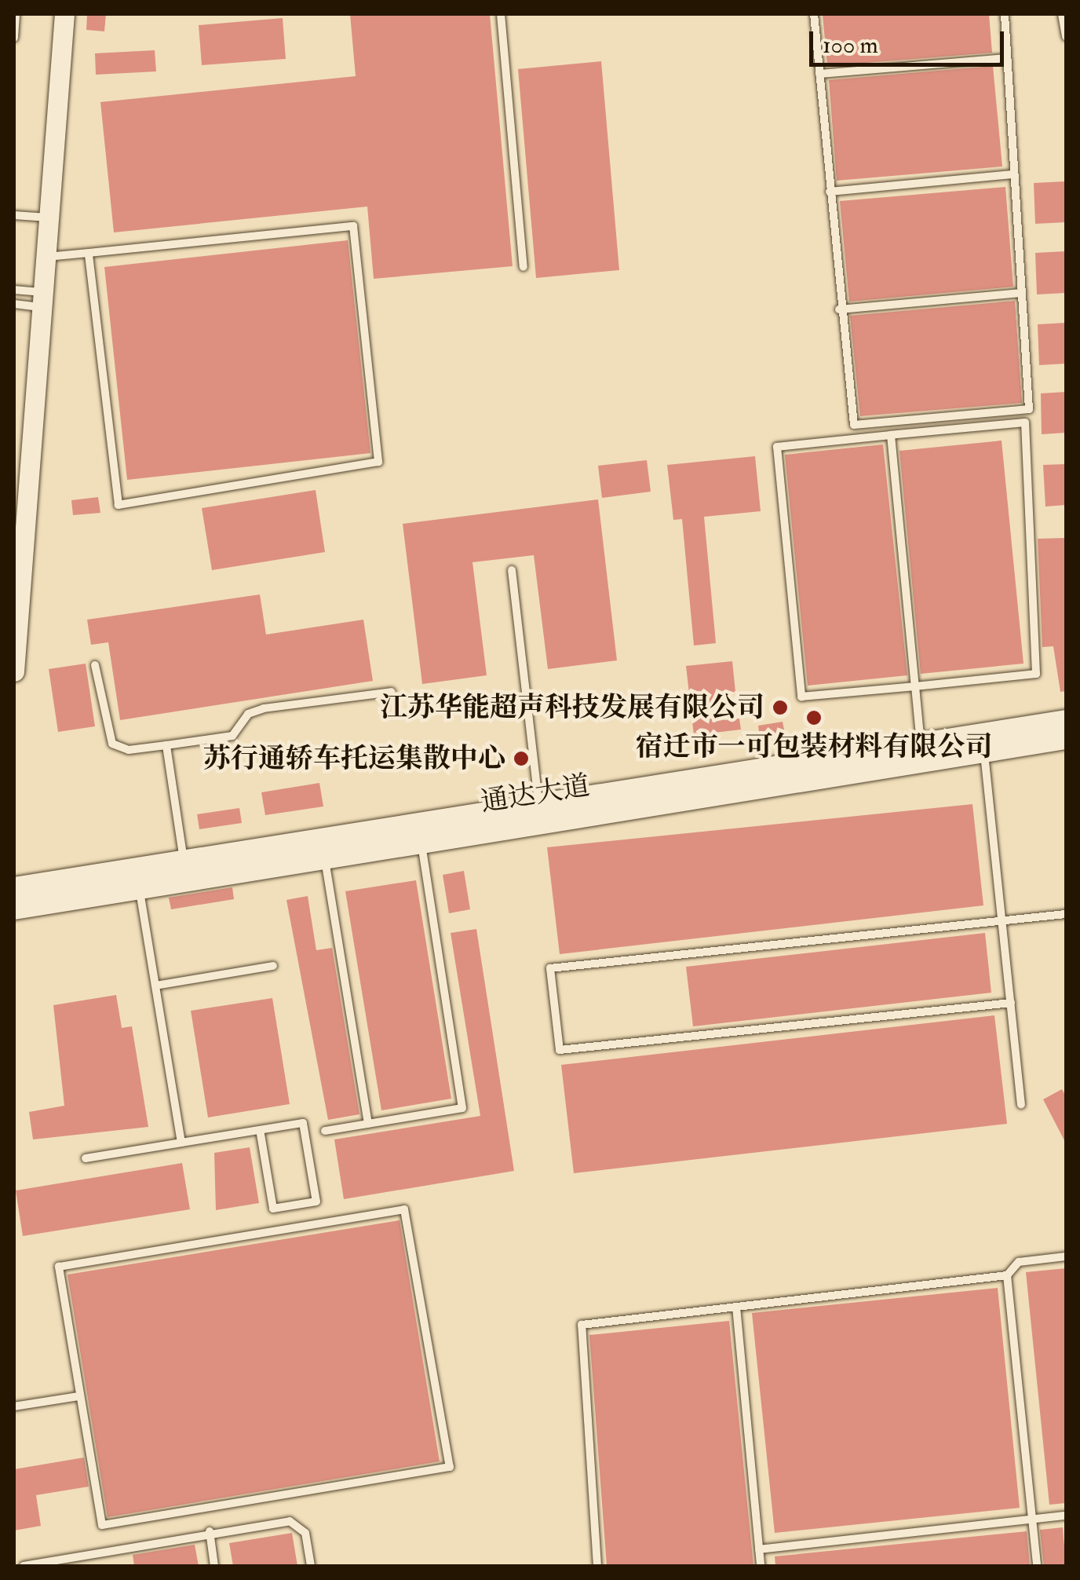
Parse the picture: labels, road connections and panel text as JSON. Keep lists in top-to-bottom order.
{
  "streets": {
    "main road": ["通达大道"]
  },
  "places": ["江苏华能超声科技发展有限公司", "宿迁市一可包装材料有限公司", "苏行通轿车托运集散中心"],
  "scale_bar": "100 m"
}
